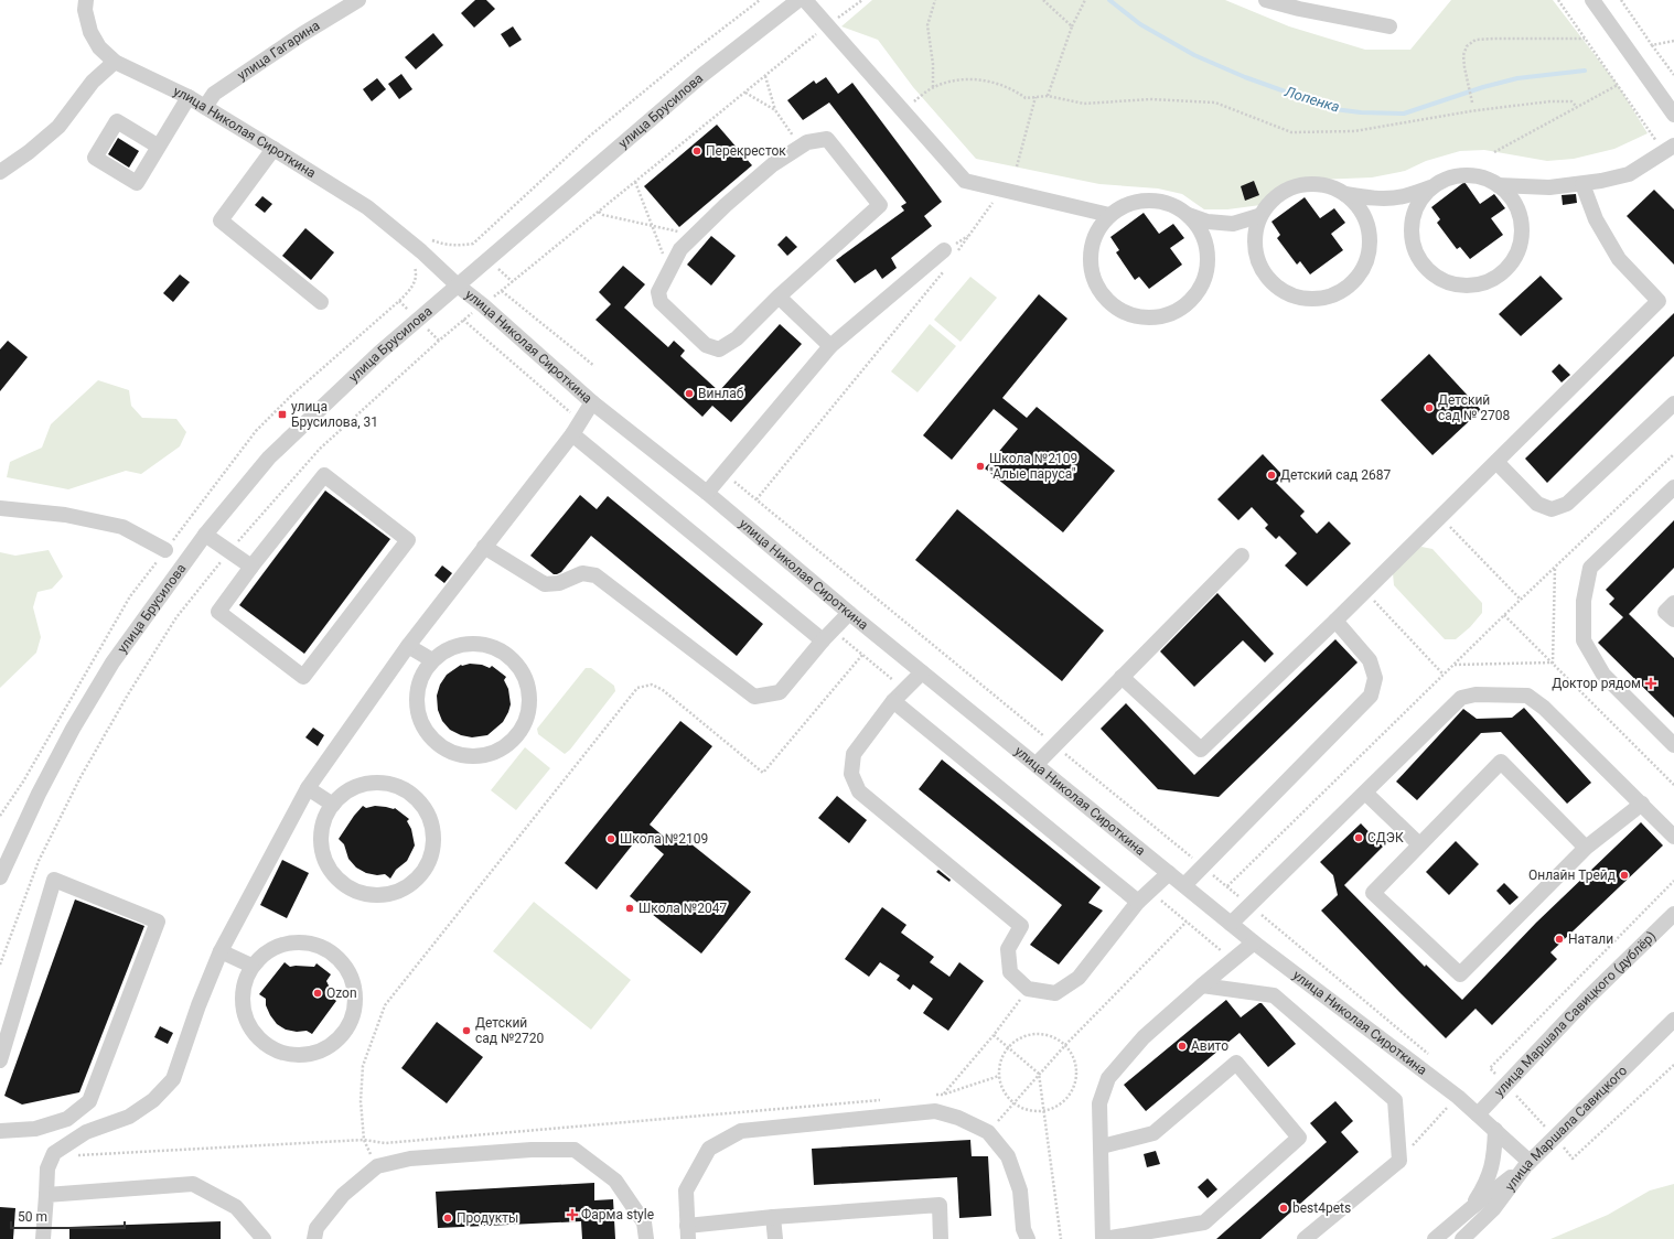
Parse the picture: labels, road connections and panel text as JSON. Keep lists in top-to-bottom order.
{
  "streets": {
    "street": [
      "улица Гагарина",
      "улица Брусилова",
      "улица Николая Сироткина",
      "улица Маршала Савицкого (дублёр)",
      "улица Маршала Савицкого"
    ]
  },
  "crossings": [
    ["улица Гагарина", "улица Николая Сироткина"],
    ["улица Брусилова", "улица Николая Сироткина"],
    ["улица Николая Сироткина", "улица Маршала Савицкого (дублёр)"],
    ["улица Николая Сироткина", "улица Маршала Савицкого"]
  ],
  "water": ["Лопенка"],
  "places": {
    "other": [
      "Перекресток",
      "Винлаб",
      "Детский сад № 2708",
      "Школа №2109 \"Алые паруса\"",
      "Детский сад 2687",
      "СДЭК",
      "Школа №2109",
      "Онлайн Трейд",
      "Школа №2047",
      "Натали",
      "Ozon",
      "Детский сад №2720",
      "Авито",
      "best4pets",
      "Продукты"
    ],
    "transit": ["улица Брусилова, 31"],
    "health": ["Доктор рядом", "Фарма style"]
  },
  "scale_bar": "50 m"
}
